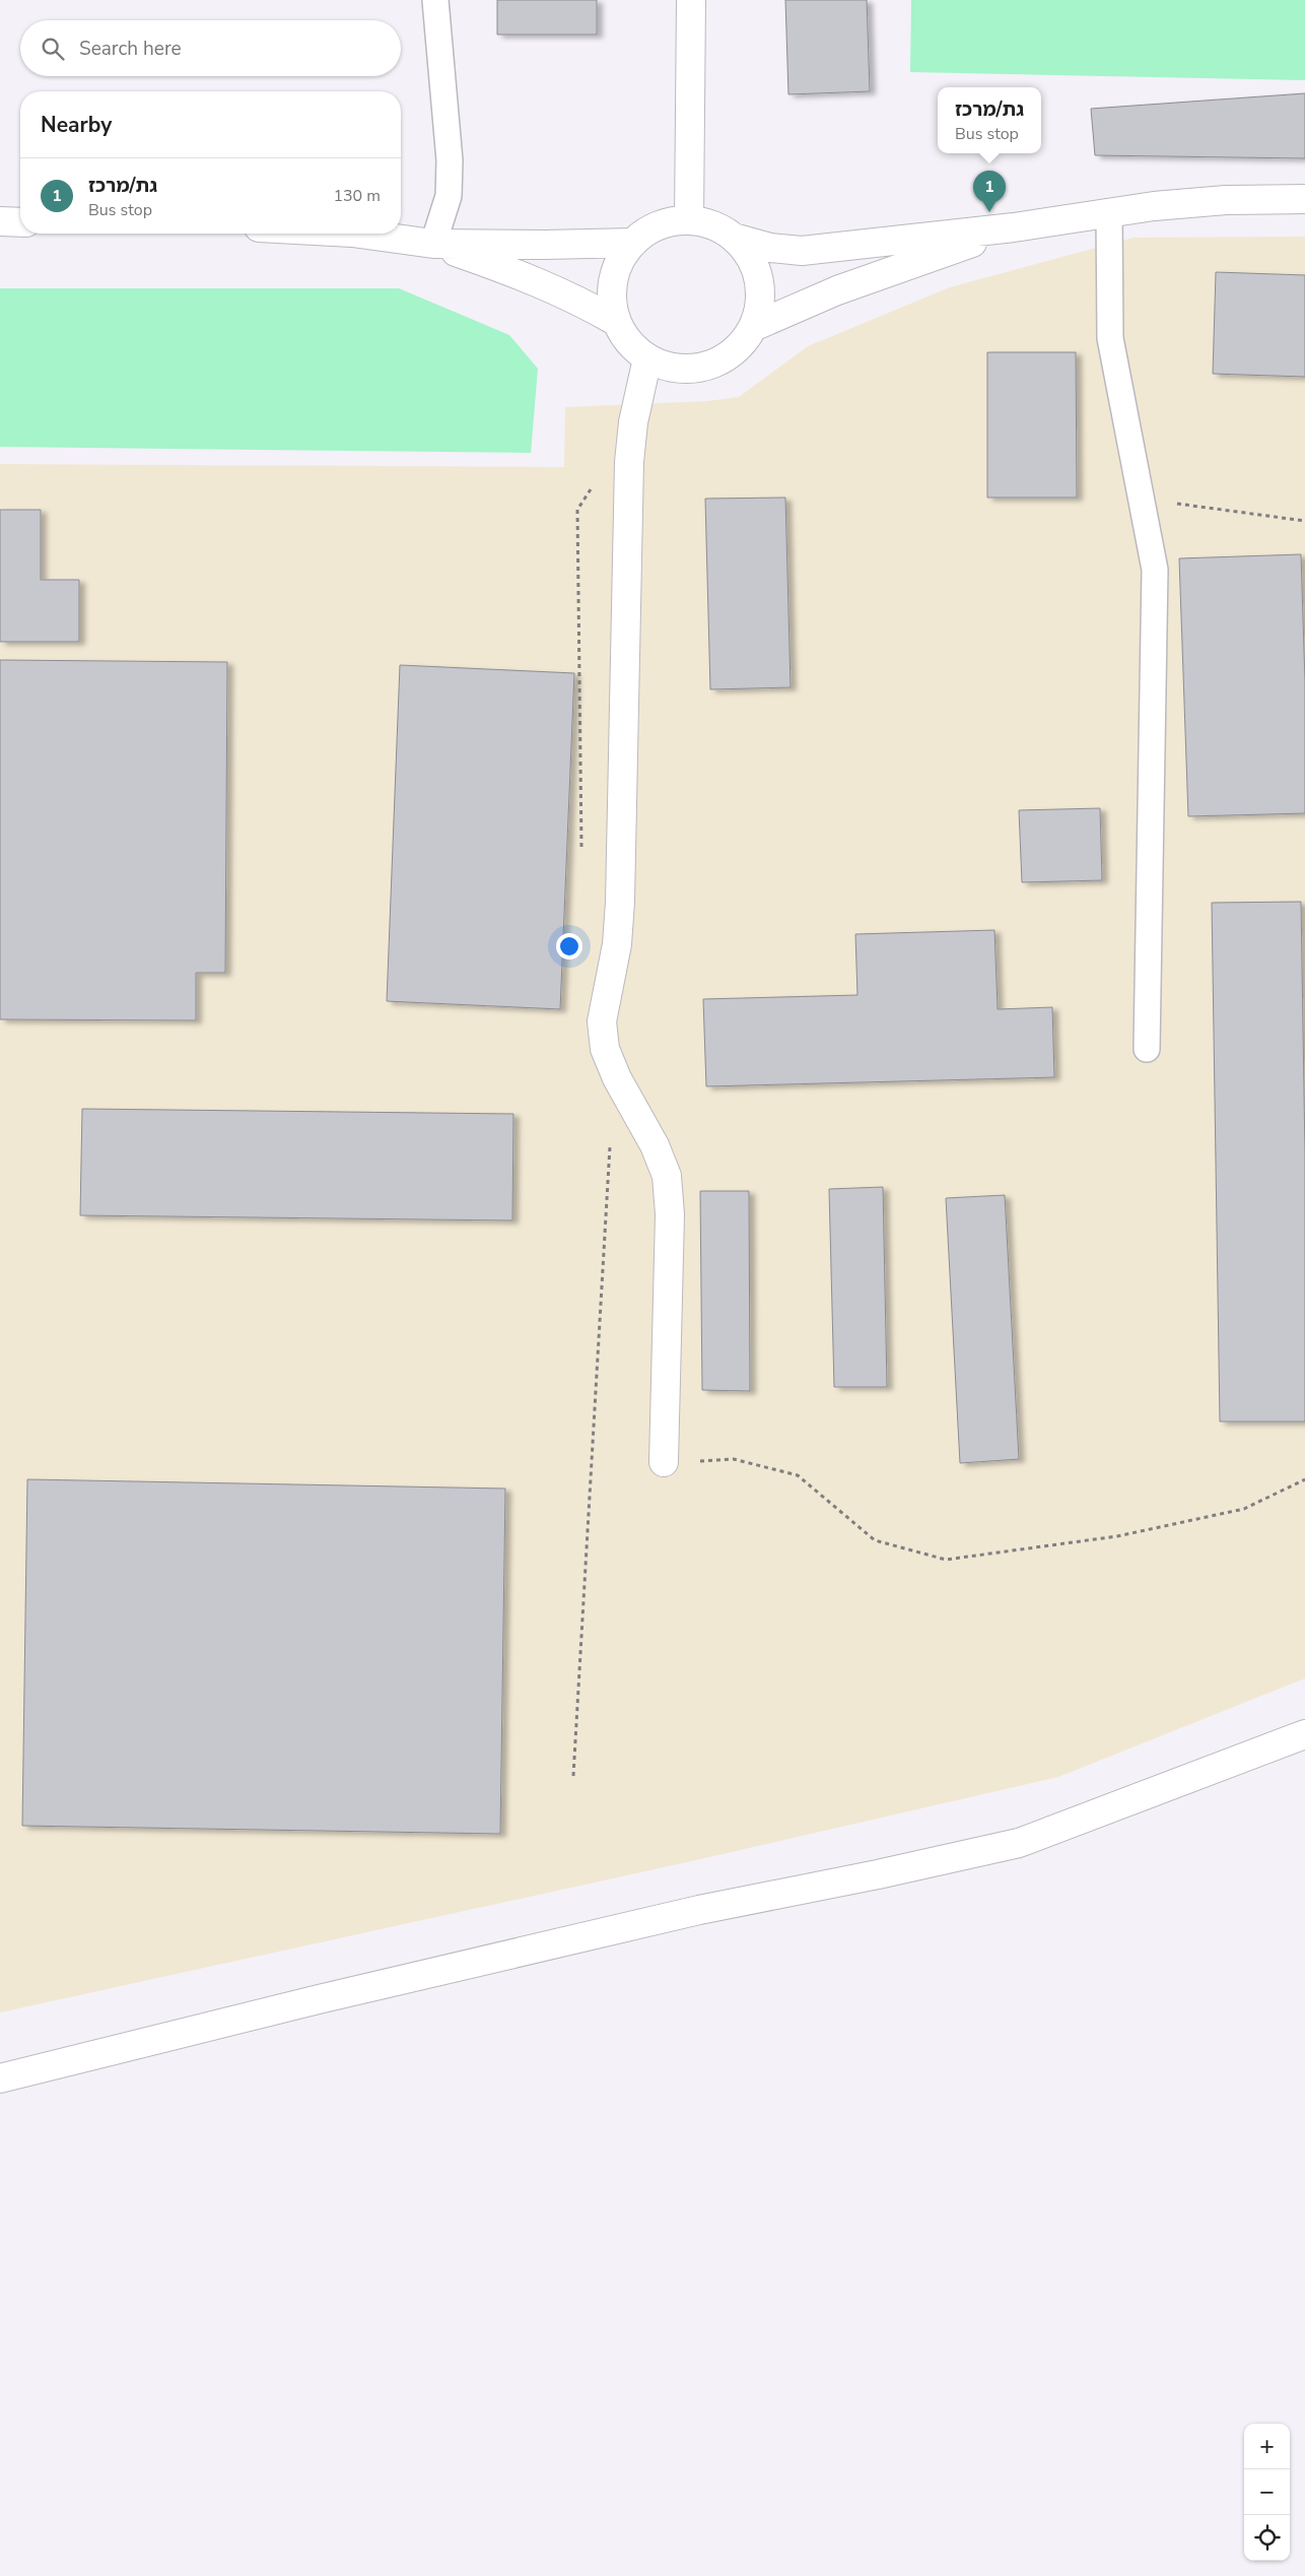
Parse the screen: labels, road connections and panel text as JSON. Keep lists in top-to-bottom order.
{
  "page": {
    "search": "Search here",
    "popup": ["גת/מרכז", "Bus stop"],
    "heading": "Nearby",
    "list": [
      {
        "mark": "1",
        "name": "גת/מרכז",
        "note": "Bus stop",
        "value": "130 m"
      }
    ],
    "pins": "1",
    "map_buttons": ["+", "−"]
  }
}
